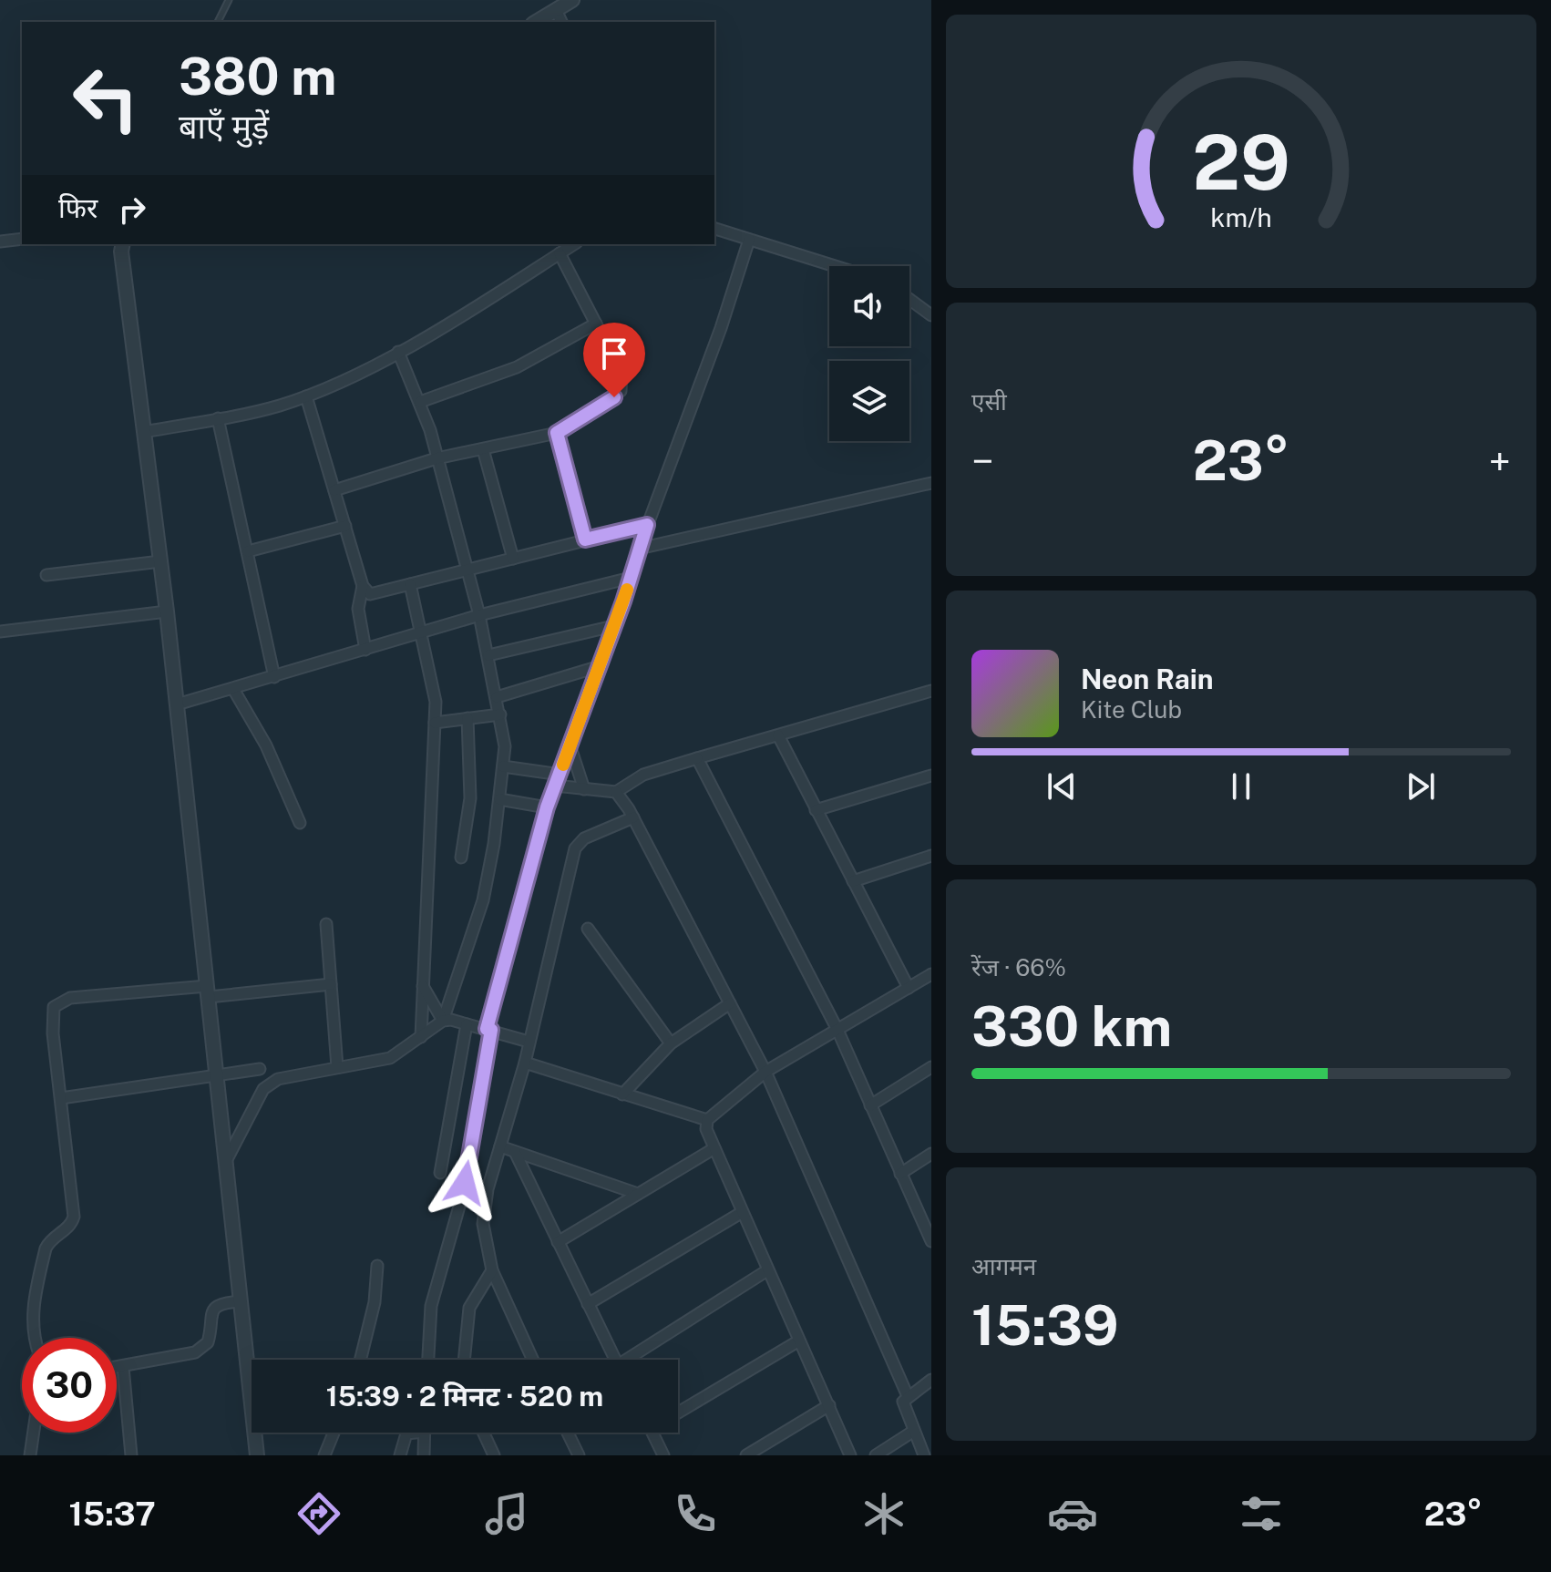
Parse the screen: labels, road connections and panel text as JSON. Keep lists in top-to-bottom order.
{
  "page": {
    "turn": ["380 m", "बाएँ मुड़ें"],
    "then": "फिर",
    "tile": [
      "एसी",
      ["रेंज · 66%", "330 km"],
      ["आगमन", "15:39"]
    ],
    "heat": ["−", "23°", "+"],
    "song": ["Neon Rain", "Kite Club"],
    "limit": "30",
    "trip": "15:39 · 2 मिनट · 520 m",
    "tabs": ["15:37", "23°"],
    "gauge": ["29", "km/h"]
  }
}
